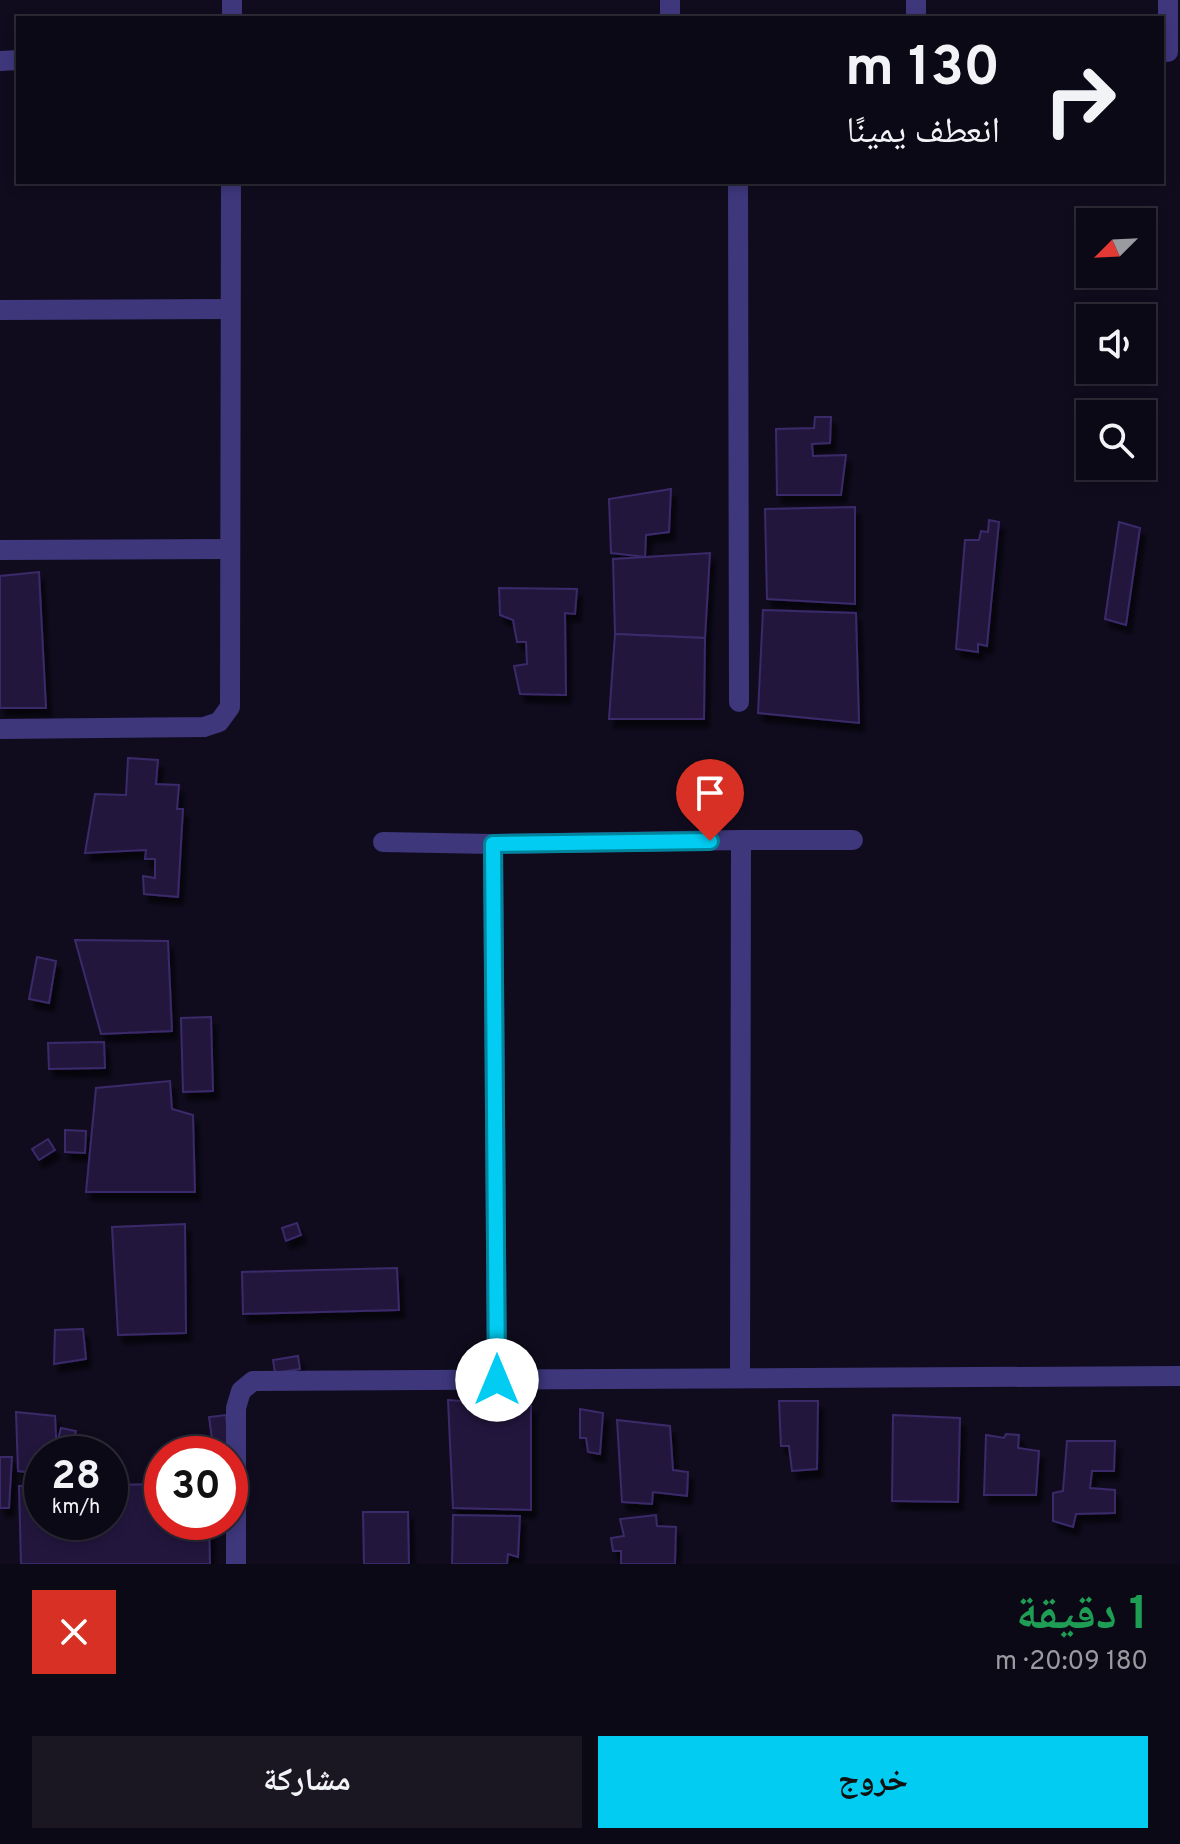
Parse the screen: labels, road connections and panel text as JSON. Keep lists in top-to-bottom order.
{
  "north": "bottom left",
  "page": {
    "turn": ["130 m", "انعطف يمينًا"],
    "speed": "28 km/h",
    "limit": "30",
    "heading": ["1 دقيقة", "180 m · 20:09"],
    "buttons": ["خروج", "مشاركة"]
  }
}
